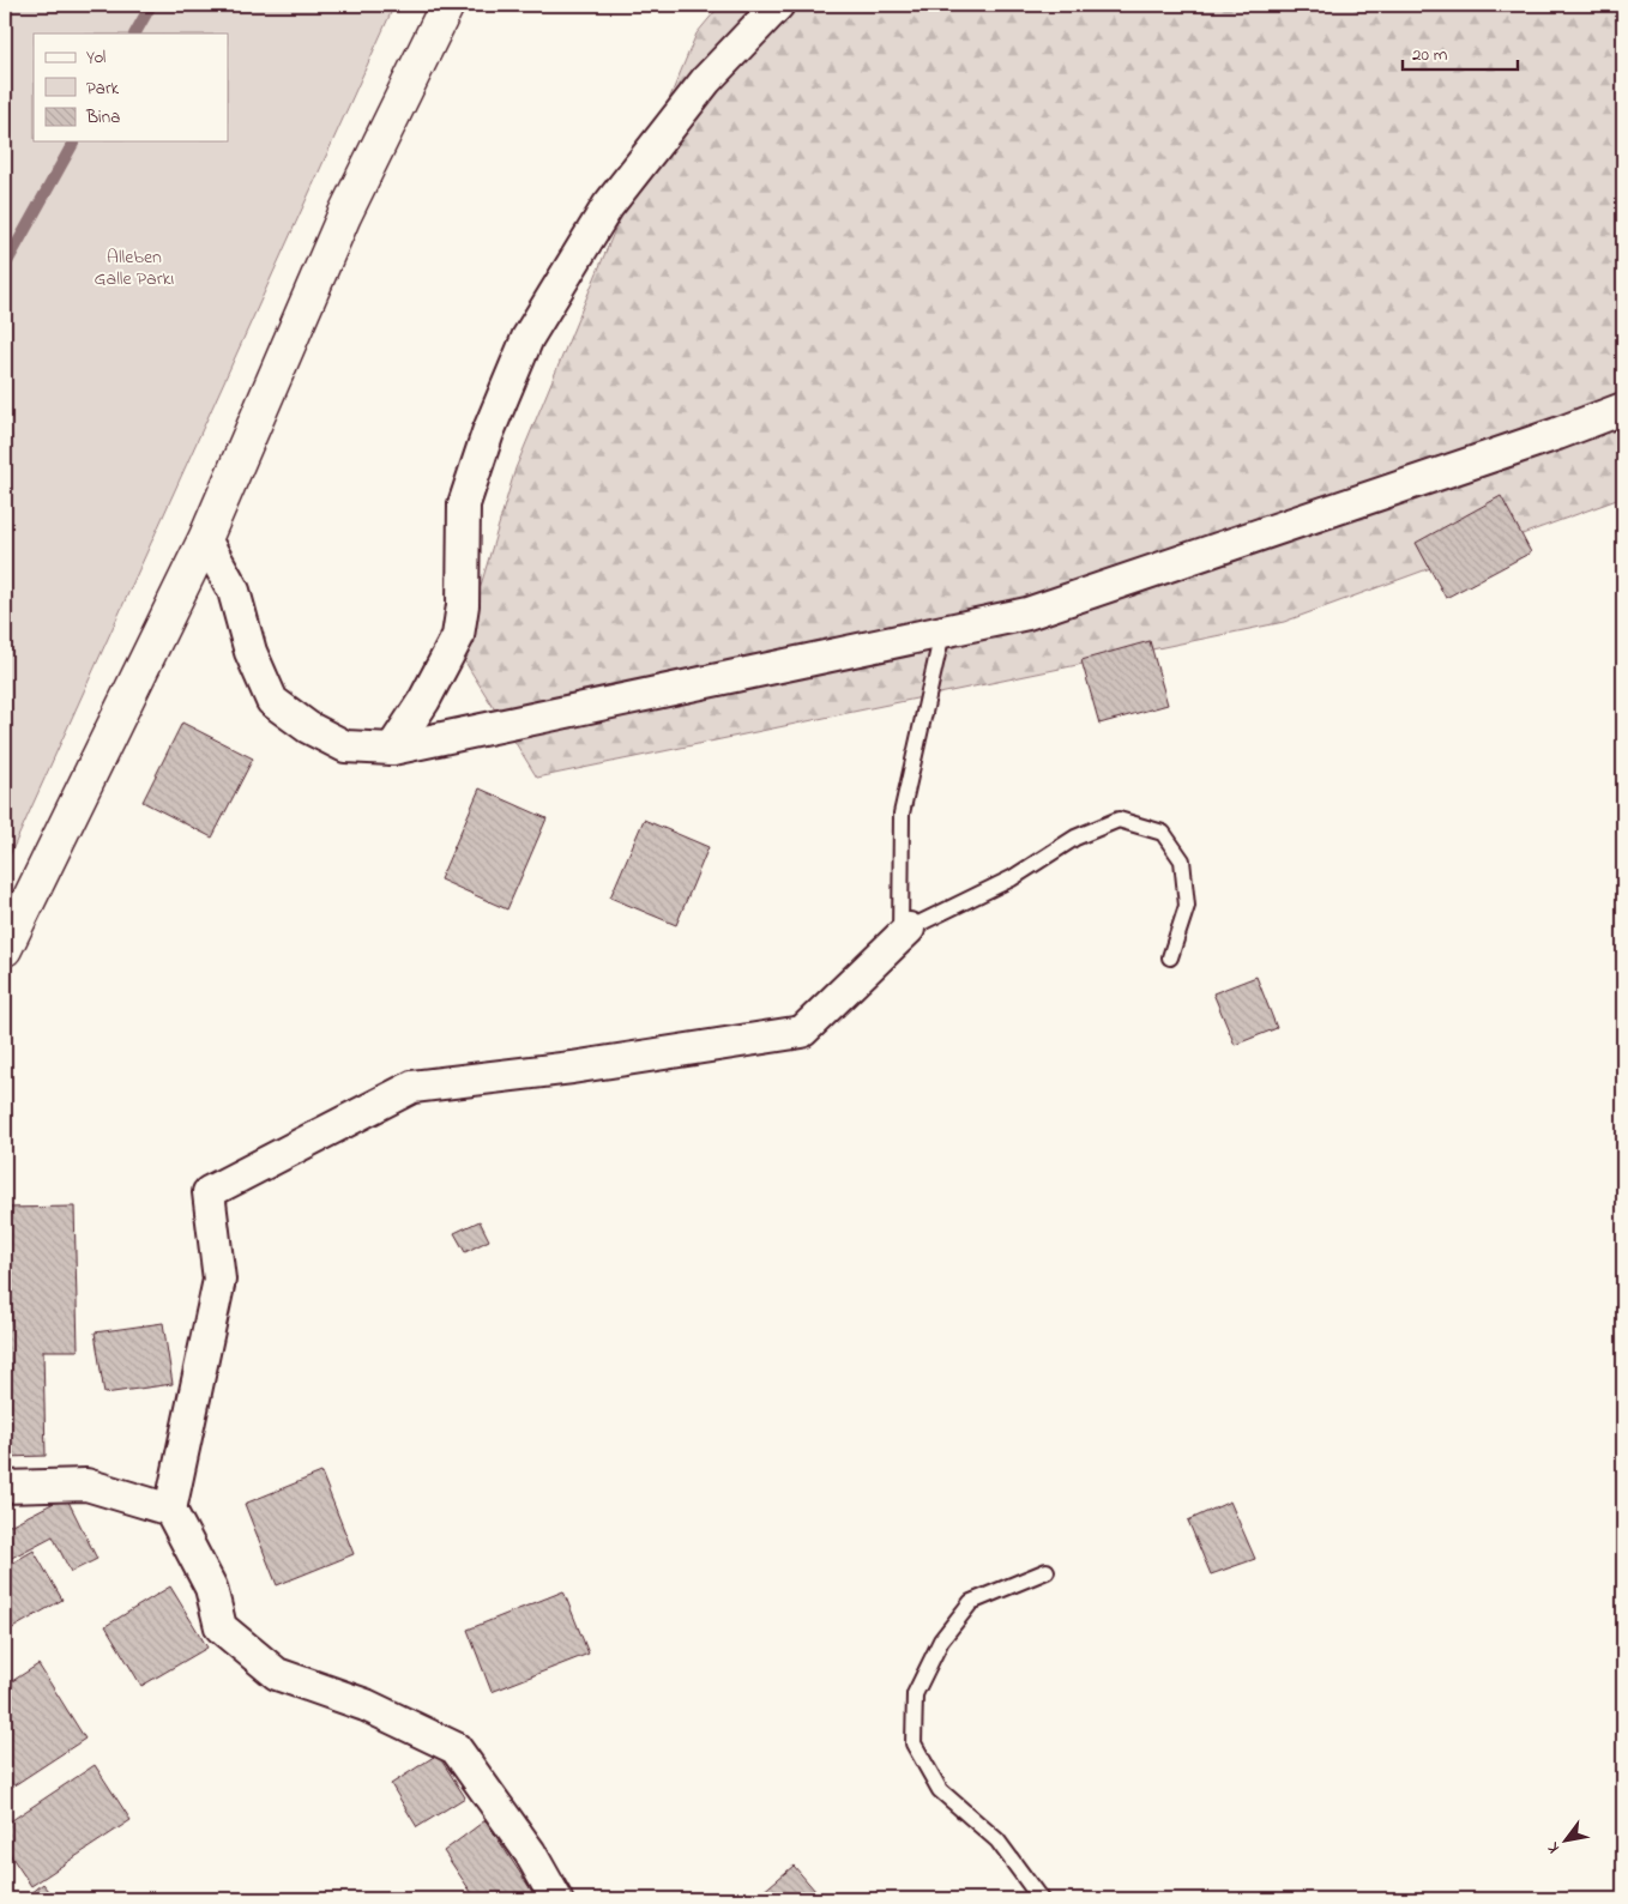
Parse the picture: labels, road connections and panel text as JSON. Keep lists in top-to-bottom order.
{
  "parks": ["Alleben Galle Parkı"],
  "legend": ["Yol", "Park", "Bina"],
  "scale_bar": "20 m",
  "north": "bottom left"
}
